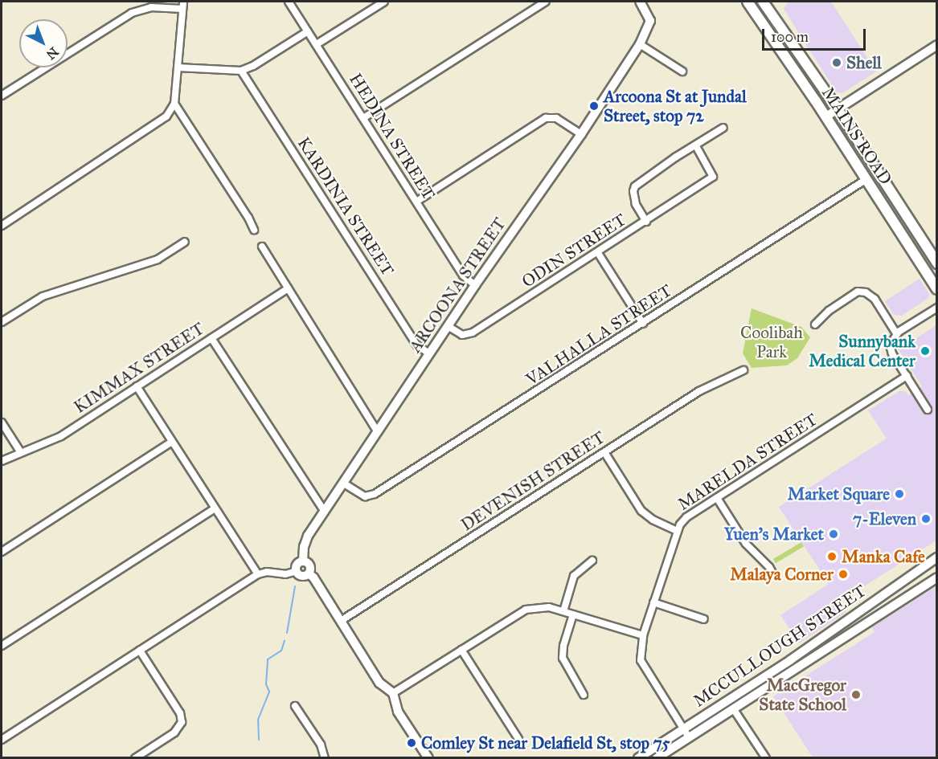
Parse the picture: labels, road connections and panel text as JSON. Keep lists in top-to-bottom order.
{
  "streets": {
    "main road": ["MAINS ROAD"],
    "street": [
      "HEDINA STREET",
      "KARDINIA STREET",
      "ODIN STREET",
      "ARCOONA STREET",
      "VALHALLA STREET",
      "KIMMAX STREET",
      "MARELDA STREET",
      "DEVENISH STREET",
      "MCCULLOUGH STREET"
    ]
  },
  "crossings": [
    ["MAINS ROAD", "VALHALLA STREET"],
    ["HEDINA STREET", "ARCOONA STREET"],
    ["KARDINIA STREET", "ARCOONA STREET"],
    ["ODIN STREET", "ARCOONA STREET"],
    ["ARCOONA STREET", "VALHALLA STREET"],
    ["MARELDA STREET", "MCCULLOUGH STREET"]
  ],
  "parks": ["Coolibah Park"],
  "places": [
    "Shell",
    "Arcoona St at Jundal Street, stop 72",
    "Sunnybank Medical Center",
    "Market Square",
    "7-Eleven",
    "Yuen's Market",
    "Manka Cafe",
    "Malaya Corner",
    "MacGregor State School",
    "Comley St near Delafield St, stop 75"
  ],
  "scale_bar": "100 m",
  "north": "bottom right"
}
